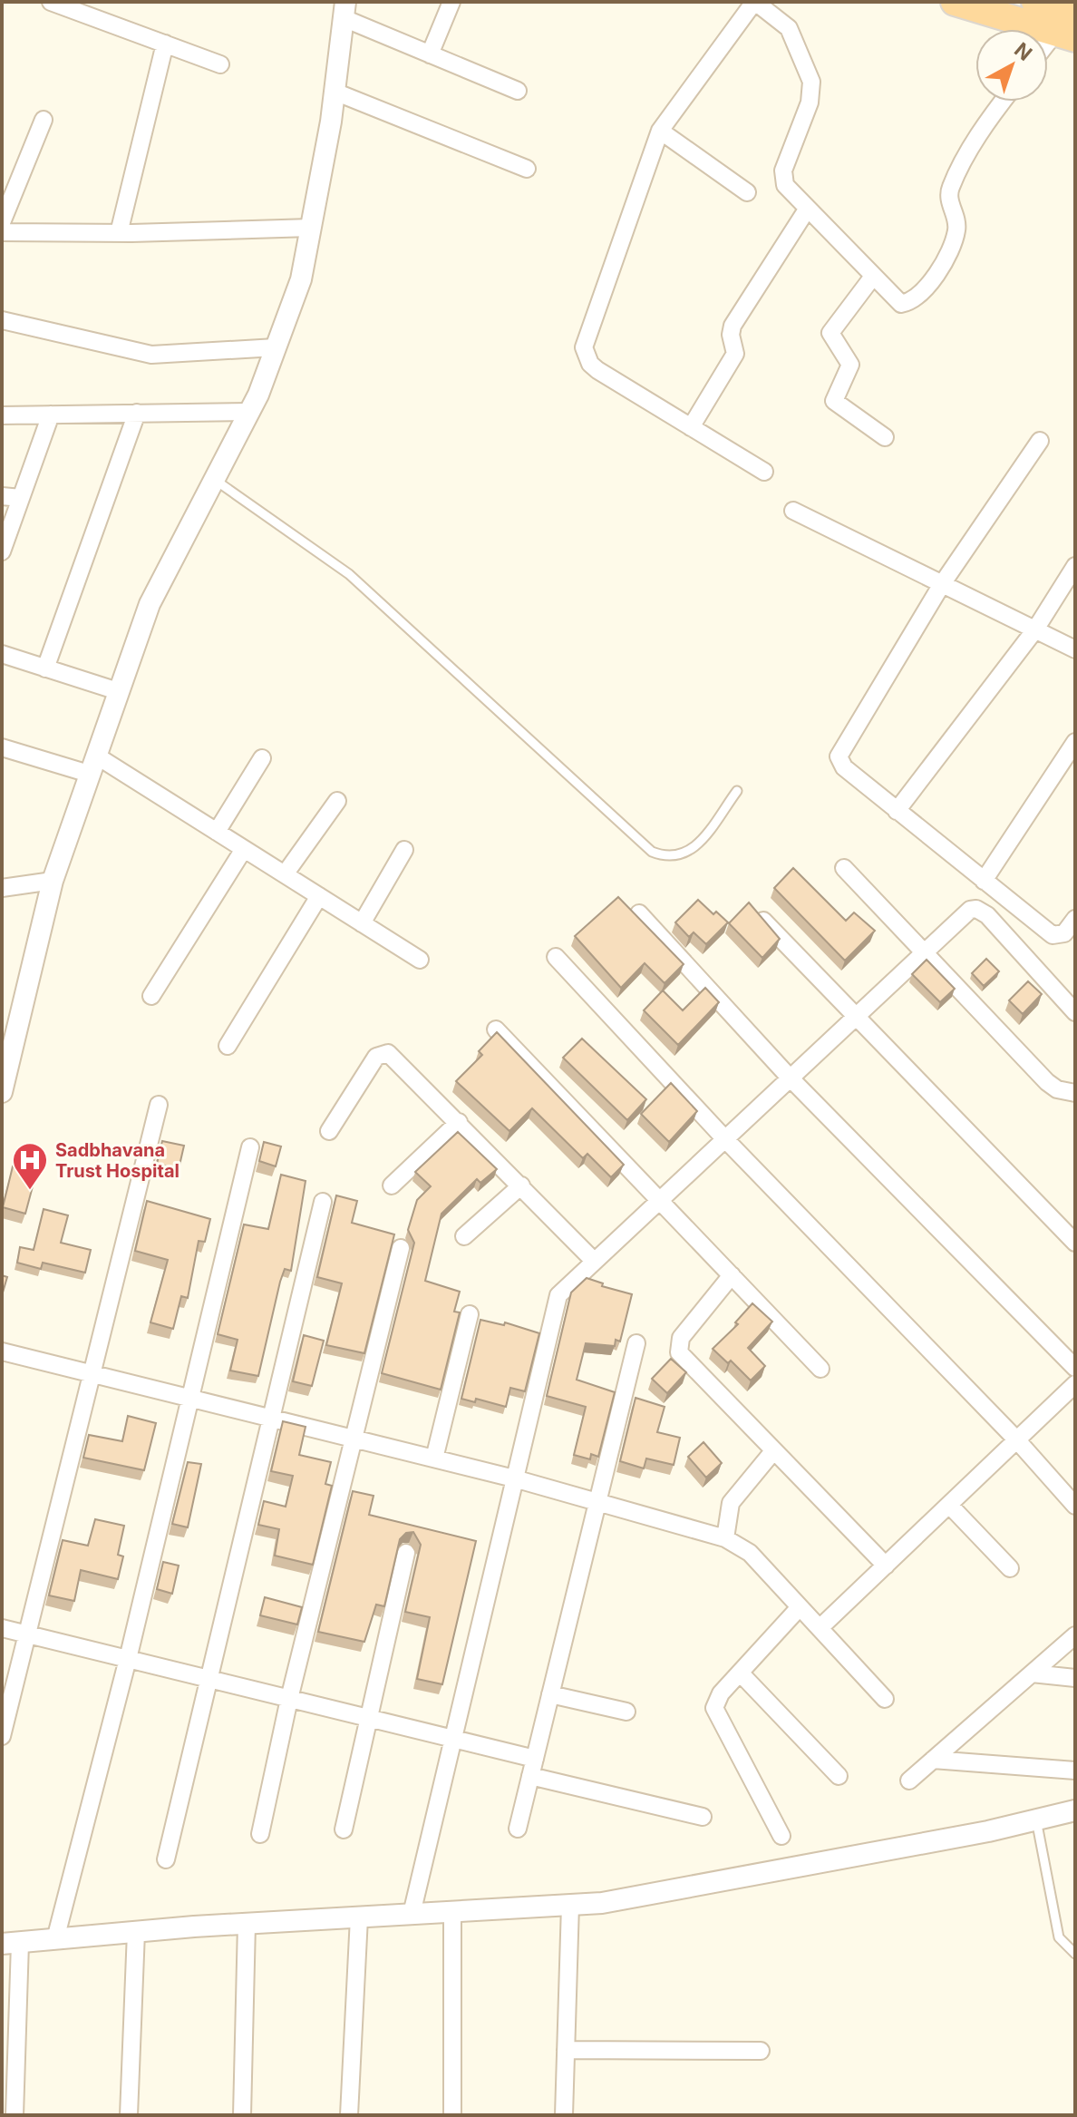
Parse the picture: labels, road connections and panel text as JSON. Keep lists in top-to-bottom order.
{
  "places": {
    "hospital": ["Sadbhavana Trust Hospital"]
  },
  "north": "top right"
}
